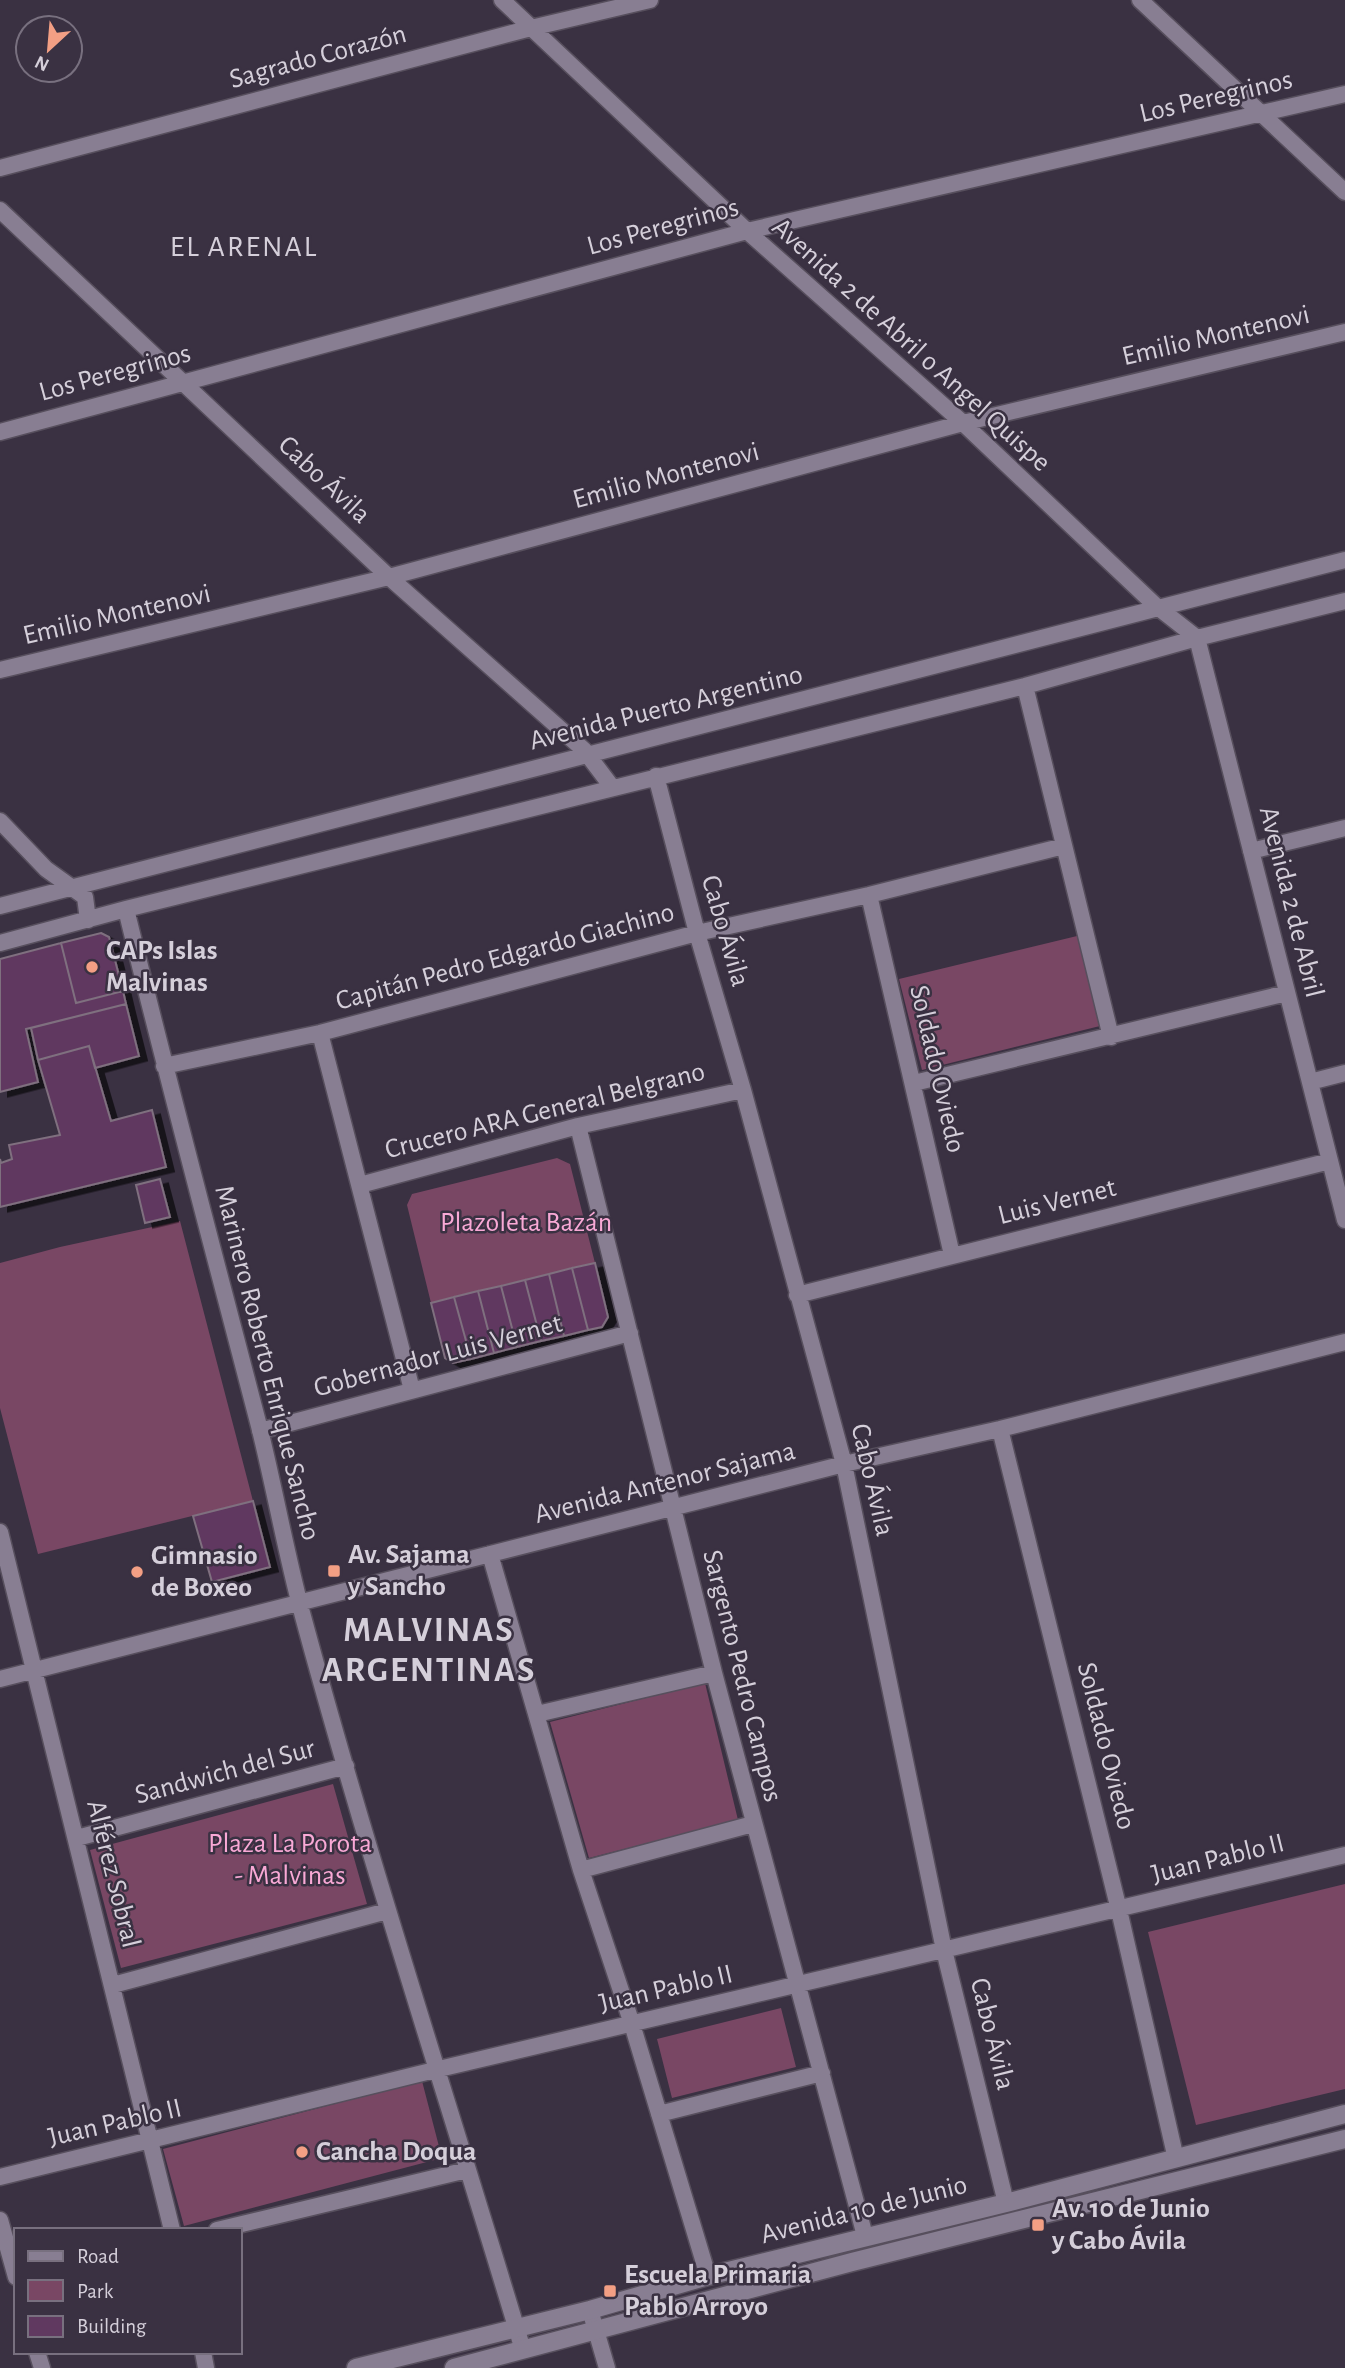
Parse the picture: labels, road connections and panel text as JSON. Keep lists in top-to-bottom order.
{
  "streets": {
    "street": [
      "Sagrado Corazón",
      "Los Peregrinos",
      "Emilio Montenovi",
      "Avenida 2 de Abril o Angel Quispe",
      "Cabo Ávila",
      "Avenida Puerto Argentino",
      "Avenida 2 de Abril",
      "Capitán Pedro Edgardo Giachino",
      "Soldado Oviedo",
      "Crucero ARA General Belgrano",
      "Luis Vernet",
      "Gobernador Luis Vernet",
      "Marinero Roberto Enrique Sancho",
      "Avenida Antenor Sajama",
      "Sargento Pedro Campos",
      "Sandwich del Sur",
      "Juan Pablo II",
      "Alférez Sobral",
      "Avenida 10 de Junio"
    ]
  },
  "crossings": [
    ["Sagrado Corazón", "Avenida 2 de Abril o Angel Quispe"],
    ["Los Peregrinos", "Avenida 2 de Abril o Angel Quispe"],
    ["Los Peregrinos", "Cabo Ávila"],
    ["Emilio Montenovi", "Avenida 2 de Abril o Angel Quispe"],
    ["Emilio Montenovi", "Cabo Ávila"],
    ["Avenida 2 de Abril o Angel Quispe", "Avenida Puerto Argentino"],
    ["Avenida 2 de Abril o Angel Quispe", "Avenida 2 de Abril"],
    ["Cabo Ávila", "Avenida Puerto Argentino"],
    ["Cabo Ávila", "Capitán Pedro Edgardo Giachino"],
    ["Cabo Ávila", "Crucero ARA General Belgrano"],
    ["Cabo Ávila", "Luis Vernet"],
    ["Cabo Ávila", "Avenida Antenor Sajama"],
    ["Cabo Ávila", "Juan Pablo II"],
    ["Cabo Ávila", "Avenida 10 de Junio"],
    ["Avenida 2 de Abril", "Luis Vernet"],
    ["Capitán Pedro Edgardo Giachino", "Soldado Oviedo"],
    ["Capitán Pedro Edgardo Giachino", "Marinero Roberto Enrique Sancho"],
    ["Soldado Oviedo", "Luis Vernet"],
    ["Soldado Oviedo", "Avenida Antenor Sajama"],
    ["Soldado Oviedo", "Juan Pablo II"],
    ["Soldado Oviedo", "Avenida 10 de Junio"],
    ["Crucero ARA General Belgrano", "Sargento Pedro Campos"],
    ["Gobernador Luis Vernet", "Marinero Roberto Enrique Sancho"],
    ["Gobernador Luis Vernet", "Sargento Pedro Campos"],
    ["Marinero Roberto Enrique Sancho", "Avenida Antenor Sajama"],
    ["Marinero Roberto Enrique Sancho", "Sandwich del Sur"],
    ["Marinero Roberto Enrique Sancho", "Juan Pablo II"],
    ["Marinero Roberto Enrique Sancho", "Avenida 10 de Junio"],
    ["Avenida Antenor Sajama", "Sargento Pedro Campos"],
    ["Avenida Antenor Sajama", "Alférez Sobral"],
    ["Sargento Pedro Campos", "Juan Pablo II"],
    ["Sargento Pedro Campos", "Avenida 10 de Junio"],
    ["Sandwich del Sur", "Alférez Sobral"],
    ["Juan Pablo II", "Alférez Sobral"]
  ],
  "districts": ["EL ARENAL", "MALVINAS ARGENTINAS"],
  "parks": ["Plazoleta Bazán", "Plaza La Porota - Malvinas"],
  "places": {
    "other": ["CAPs Islas Malvinas", "Gimnasio de Boxeo", "Cancha Doqua"],
    "transit": ["Av. Sajama y Sancho", "Av. 10 de Junio y Cabo Ávila", "Escuela Primaria Pablo Arroyo"]
  },
  "legend": ["Road", "Park", "Building"],
  "north": "bottom left"
}
